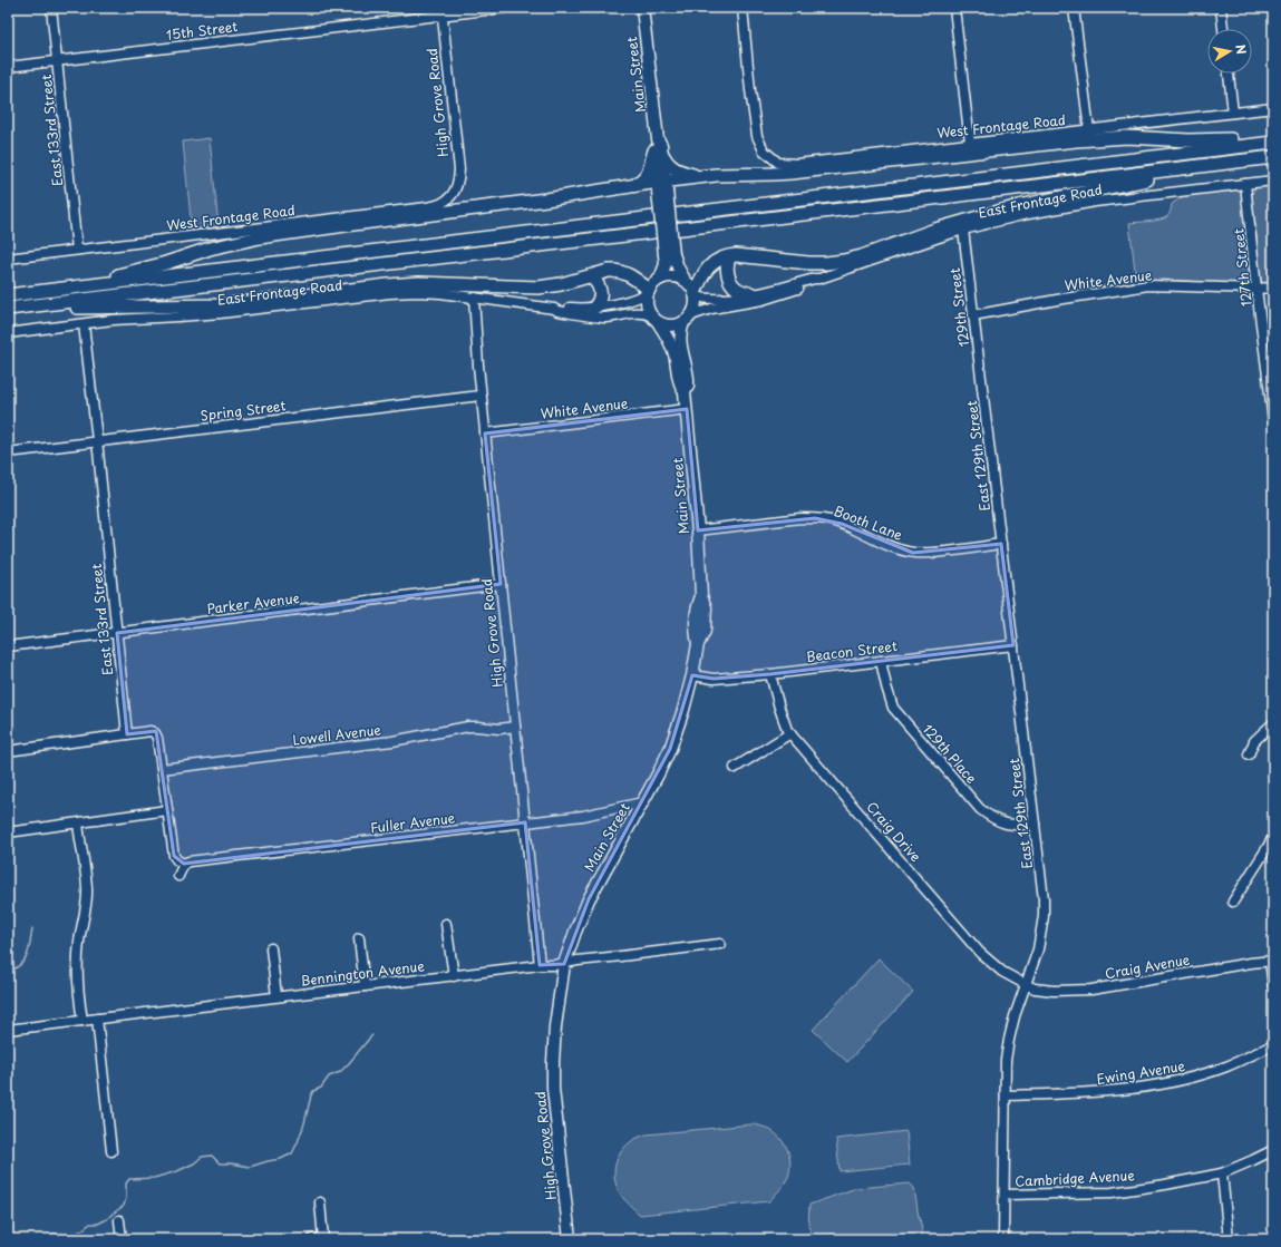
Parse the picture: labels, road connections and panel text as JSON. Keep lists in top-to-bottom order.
{
  "streets": {
    "main road": ["Main Street", "High Grove Road"],
    "street": [
      "15th Street",
      "West Frontage Road",
      "East 133rd Street",
      "East Frontage Road",
      "127th Street",
      "White Avenue",
      "129th Street",
      "Spring Street",
      "East 129th Street",
      "Booth Lane",
      "Parker Avenue",
      "Beacon Street",
      "Lowell Avenue",
      "129th Place",
      "Fuller Avenue",
      "Craig Drive",
      "Craig Avenue",
      "Bennington Avenue",
      "Ewing Avenue",
      "Cambridge Avenue"
    ]
  },
  "crossings": [
    ["15th Street", "High Grove Road"],
    ["15th Street", "East 133rd Street"],
    ["Main Street", "High Grove Road"],
    ["Main Street", "East Frontage Road"],
    ["Main Street", "White Avenue"],
    ["Main Street", "Booth Lane"],
    ["Main Street", "Beacon Street"],
    ["Main Street", "Fuller Avenue"],
    ["Main Street", "Bennington Avenue"],
    ["High Grove Road", "West Frontage Road"],
    ["High Grove Road", "East Frontage Road"],
    ["High Grove Road", "White Avenue"],
    ["High Grove Road", "Spring Street"],
    ["High Grove Road", "Parker Avenue"],
    ["High Grove Road", "Lowell Avenue"],
    ["High Grove Road", "Fuller Avenue"],
    ["High Grove Road", "Bennington Avenue"],
    ["West Frontage Road", "East 133rd Street"],
    ["East 133rd Street", "East Frontage Road"],
    ["East 133rd Street", "Spring Street"],
    ["East 133rd Street", "Parker Avenue"],
    ["East Frontage Road", "127th Street"],
    ["East Frontage Road", "129th Street"],
    ["127th Street", "White Avenue"],
    ["White Avenue", "129th Street"],
    ["129th Street", "East 129th Street"],
    ["East 129th Street", "Booth Lane"],
    ["East 129th Street", "Beacon Street"],
    ["East 129th Street", "129th Place"],
    ["East 129th Street", "Craig Drive"],
    ["East 129th Street", "Craig Avenue"],
    ["East 129th Street", "Ewing Avenue"],
    ["East 129th Street", "Cambridge Avenue"],
    ["Beacon Street", "129th Place"],
    ["Beacon Street", "Craig Drive"],
    ["Craig Drive", "Craig Avenue"]
  ],
  "north": "right"
}
